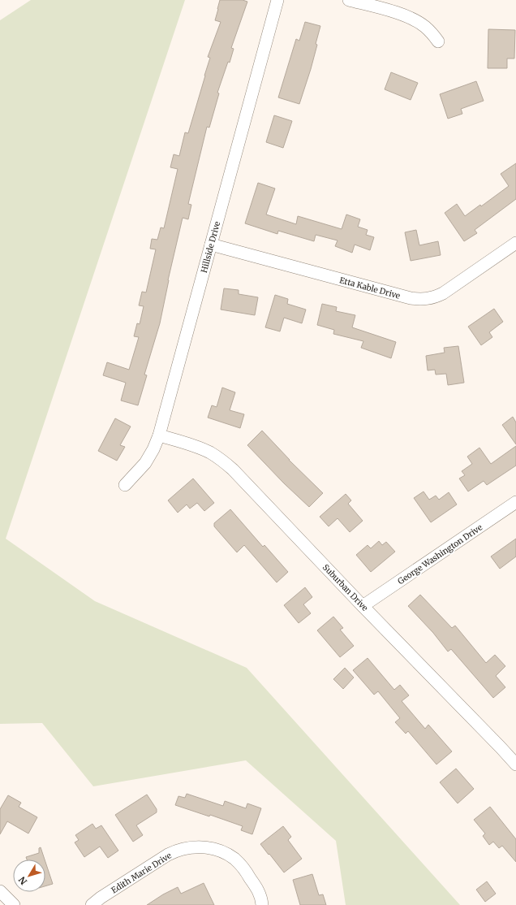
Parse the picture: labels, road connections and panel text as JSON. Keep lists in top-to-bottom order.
{
  "streets": {
    "street": [
      "Hillside Drive",
      "Etta Kable Drive",
      "George Washington Drive",
      "Suburban Drive",
      "Edith Marie Drive"
    ]
  },
  "crossings": [
    ["Hillside Drive", "Etta Kable Drive"],
    ["Hillside Drive", "Suburban Drive"],
    ["George Washington Drive", "Suburban Drive"]
  ],
  "north": "bottom left"
}
